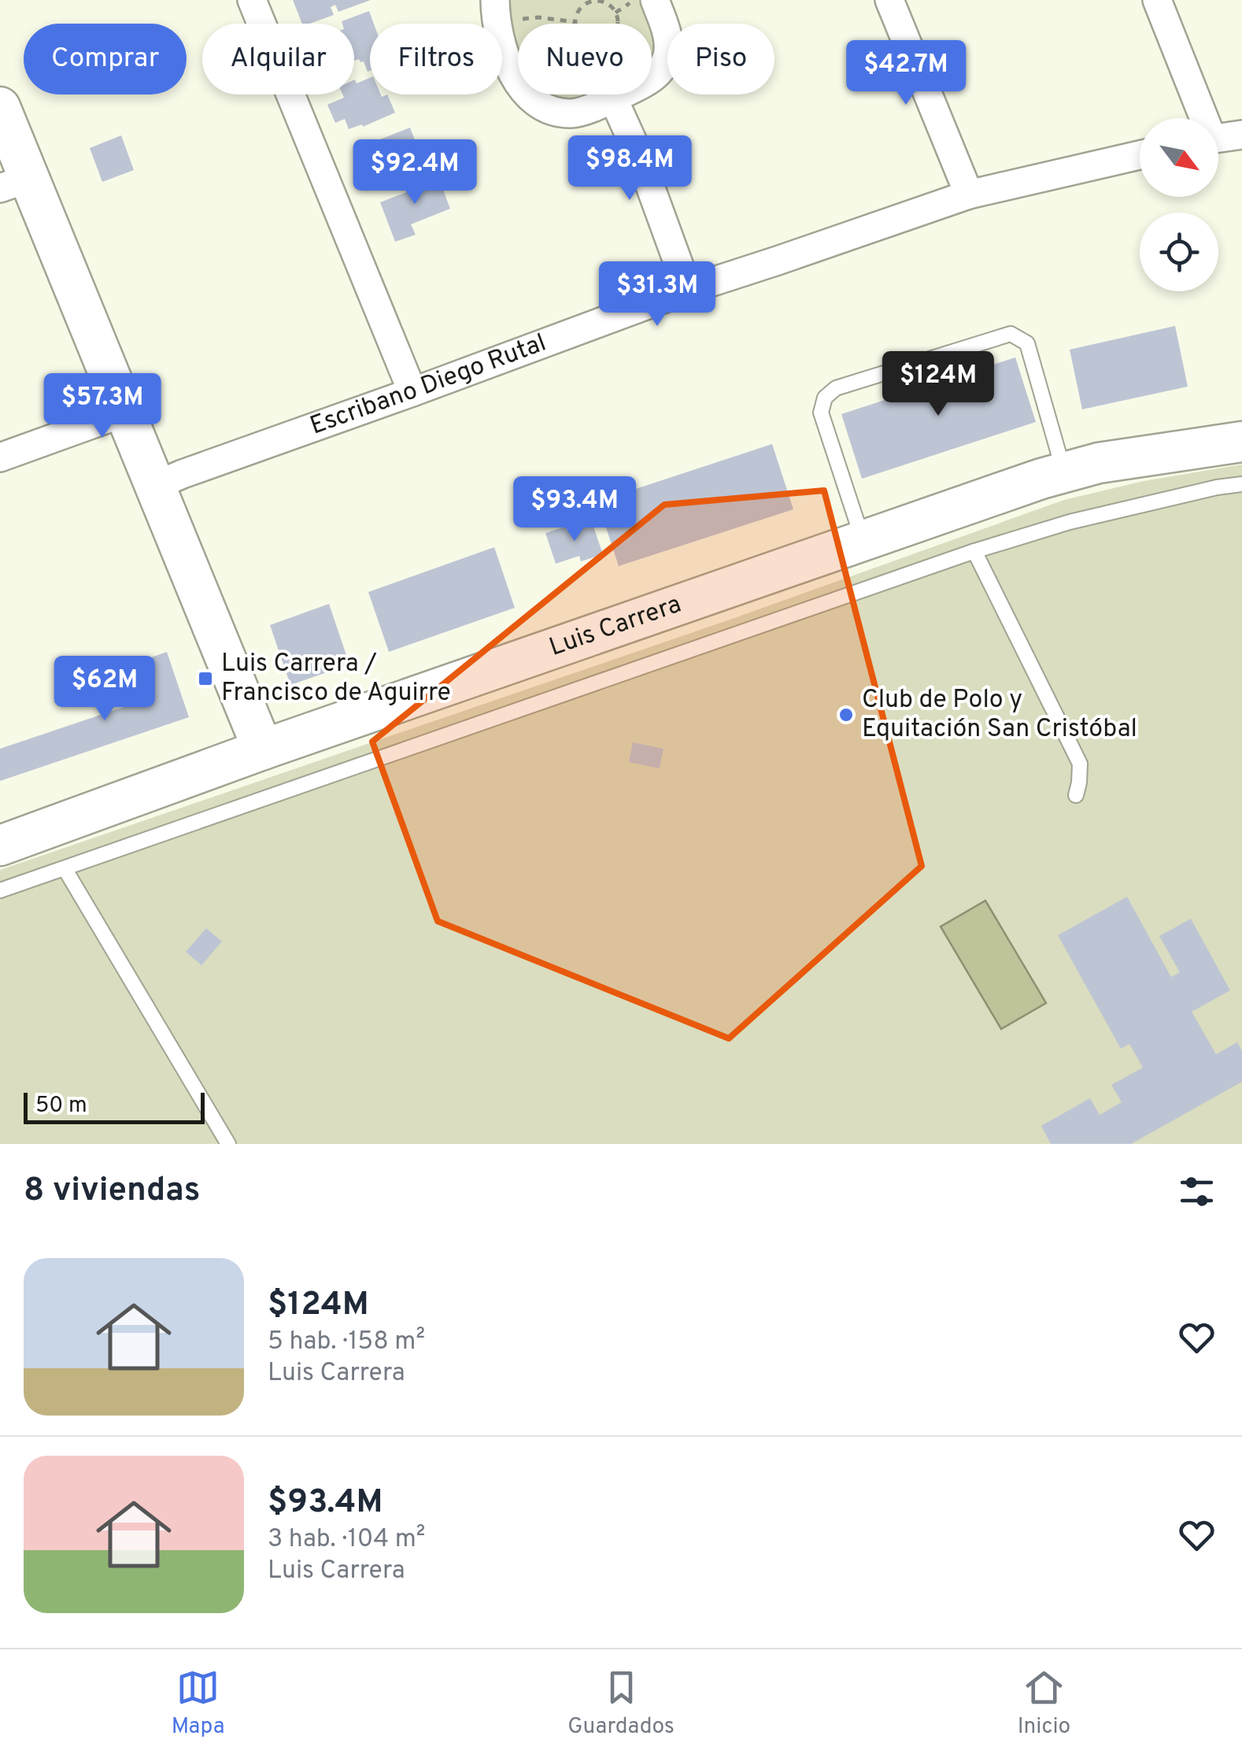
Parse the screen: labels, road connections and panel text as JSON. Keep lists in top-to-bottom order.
{
  "streets": {
    "street": ["Escribano Diego Rutal", "Luis Carrera"]
  },
  "places": {
    "transit": ["Luis Carrera / Francisco de Aguirre"],
    "other": ["Club de Polo y Equitación San Cristóbal"]
  },
  "scale_bar": "50 m",
  "north": "bottom right",
  "page": {
    "chip": [
      "Comprar",
      "Alquilar",
      "Filtros",
      "Nuevo",
      "Piso"
    ],
    "price": [
      "$42.7M",
      "$98.4M",
      "$92.4M",
      "$31.3M",
      "$124M",
      "$57.3M",
      "$93.4M",
      "$62M"
    ],
    "scale": "50 m",
    "heading": "8 viviendas",
    "list": [
      {
        "name": "$124M",
        "note": "5 hab. · 158 m² · Luis Carrera"
      },
      {
        "name": "$93.4M",
        "note": "3 hab. · 104 m² · Luis Carrera"
      }
    ],
    "tabs": ["Mapa", "Guardados", "Inicio"]
  }
}
